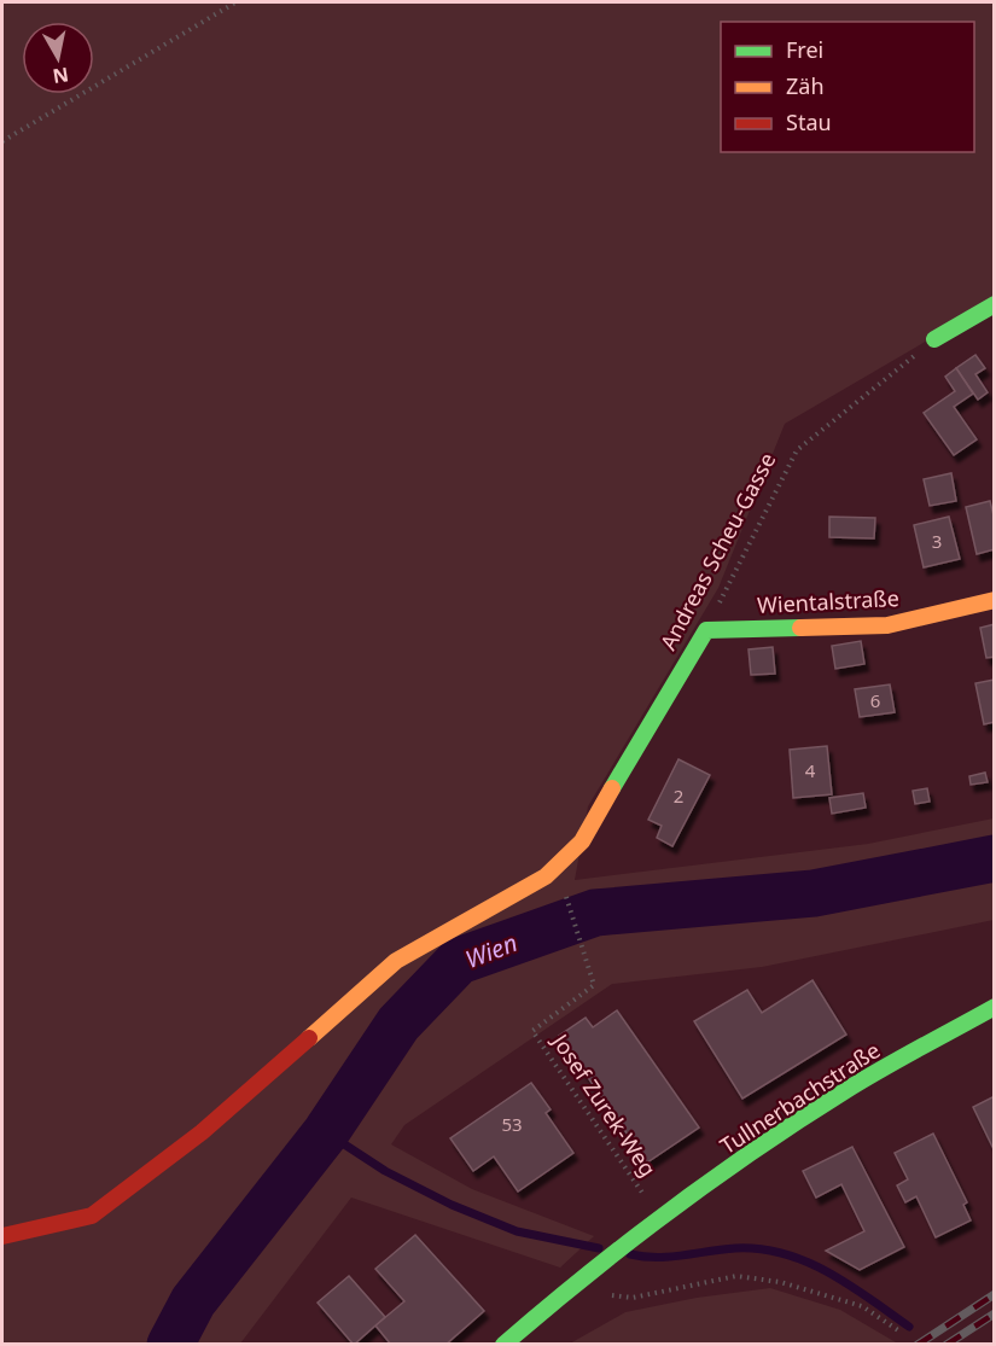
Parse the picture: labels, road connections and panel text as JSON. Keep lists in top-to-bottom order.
{
  "streets": {
    "street": ["Andreas Scheu-Gasse", "Wientalstraße", "Tullnerbachstraße"],
    "path": ["Josef Zurek-Weg"]
  },
  "crossings": [
    ["Andreas Scheu-Gasse", "Wientalstraße"],
    ["Tullnerbachstraße", "Josef Zurek-Weg"]
  ],
  "water": ["Wien"],
  "house_numbers": [
    "3",
    "6",
    "4",
    "2",
    "53"
  ],
  "legend": ["Frei", "Zäh", "Stau"],
  "north": "bottom"
}
